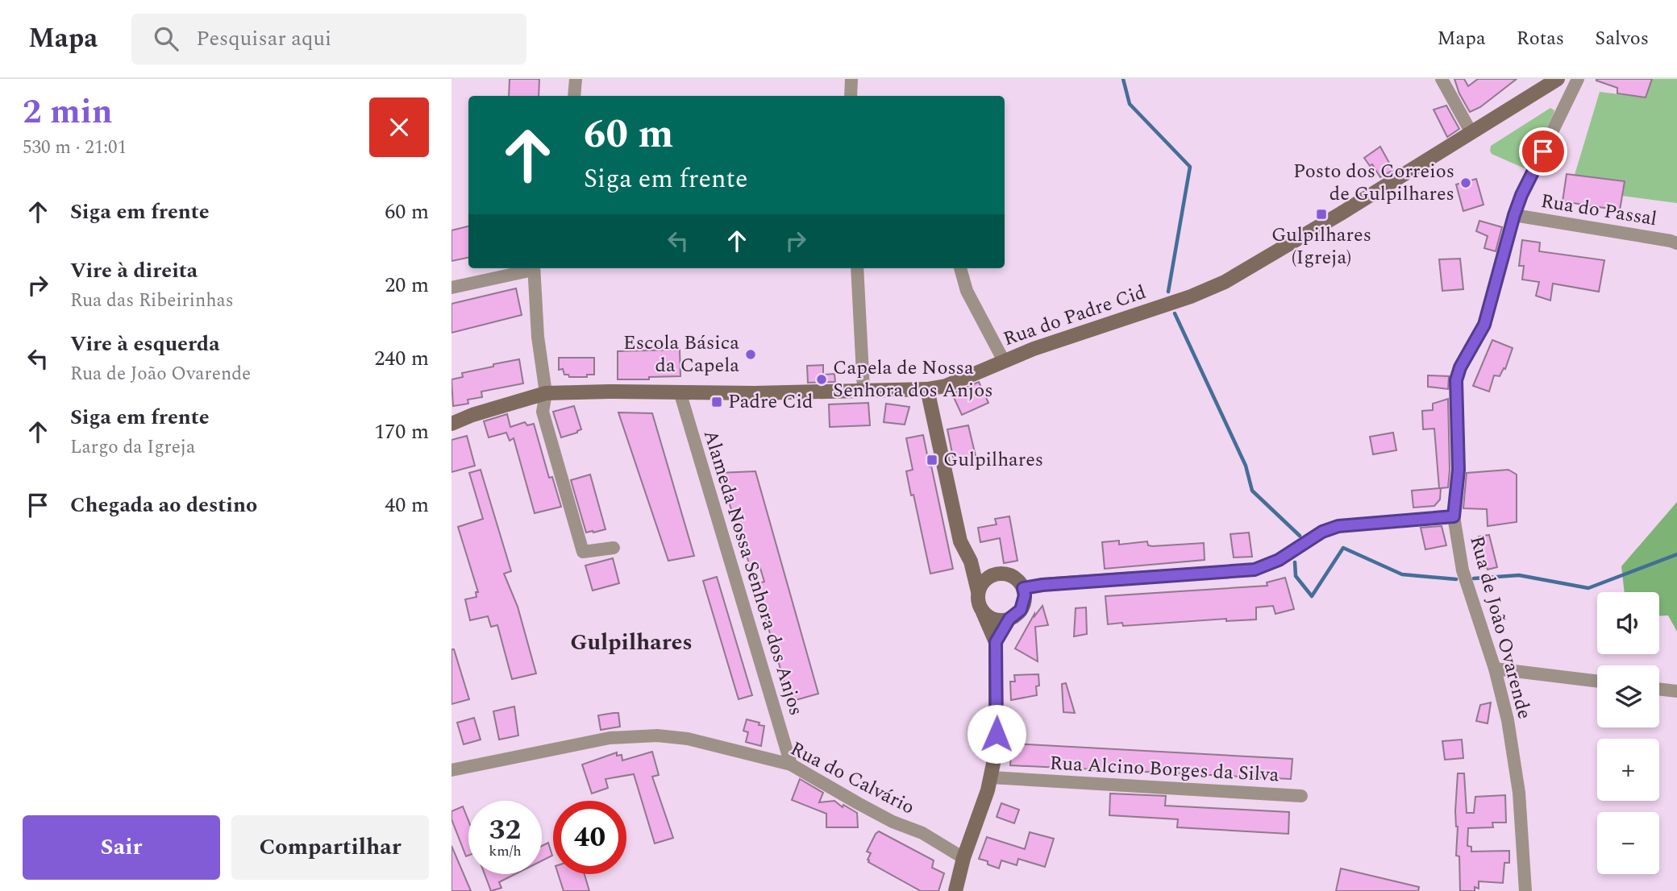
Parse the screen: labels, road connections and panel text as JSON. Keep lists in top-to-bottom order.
{
  "streets": {
    "street": [
      "Rua do Passal",
      "Rua do Padre Cid",
      "Alameda Nossa Senhora dos Anjos",
      "Rua de João Ovarende",
      "Rua Alcino Borges da Silva",
      "Rua do Calvário"
    ]
  },
  "crossings": [
    ["Rua do Passal", "Rua de João Ovarende"],
    ["Rua do Padre Cid", "Alameda Nossa Senhora dos Anjos"],
    ["Alameda Nossa Senhora dos Anjos", "Rua do Calvário"]
  ],
  "districts": ["Gulpilhares"],
  "places": {
    "other": ["Posto dos Correios de Gulpilhares", "Escola Básica da Capela", "Capela de Nossa Senhora dos Anjos"],
    "transit": ["Gulpilhares (Igreja)", "Padre Cid", "Gulpilhares"]
  },
  "page": {
    "header": "Mapa",
    "search": "Pesquisar aqui",
    "nav": ["Mapa", "Rotas", "Salvos"],
    "heading": ["2 min", "530 m · 21:01"],
    "turn": ["60 m", "Siga em frente"],
    "list": [
      {
        "name": "Siga em frente",
        "value": "60 m"
      },
      {
        "name": "Vire à direita",
        "note": "Rua das Ribeirinhas",
        "value": "20 m"
      },
      {
        "name": "Vire à esquerda",
        "note": "Rua de João Ovarende",
        "value": "240 m"
      },
      {
        "name": "Siga em frente",
        "note": "Largo da Igreja",
        "value": "170 m"
      },
      {
        "name": "Chegada ao destino",
        "value": "40 m"
      }
    ],
    "map_buttons": ["+", "−"],
    "speed": "32 km/h",
    "limit": "40",
    "buttons": ["Sair", "Compartilhar"]
  }
}
